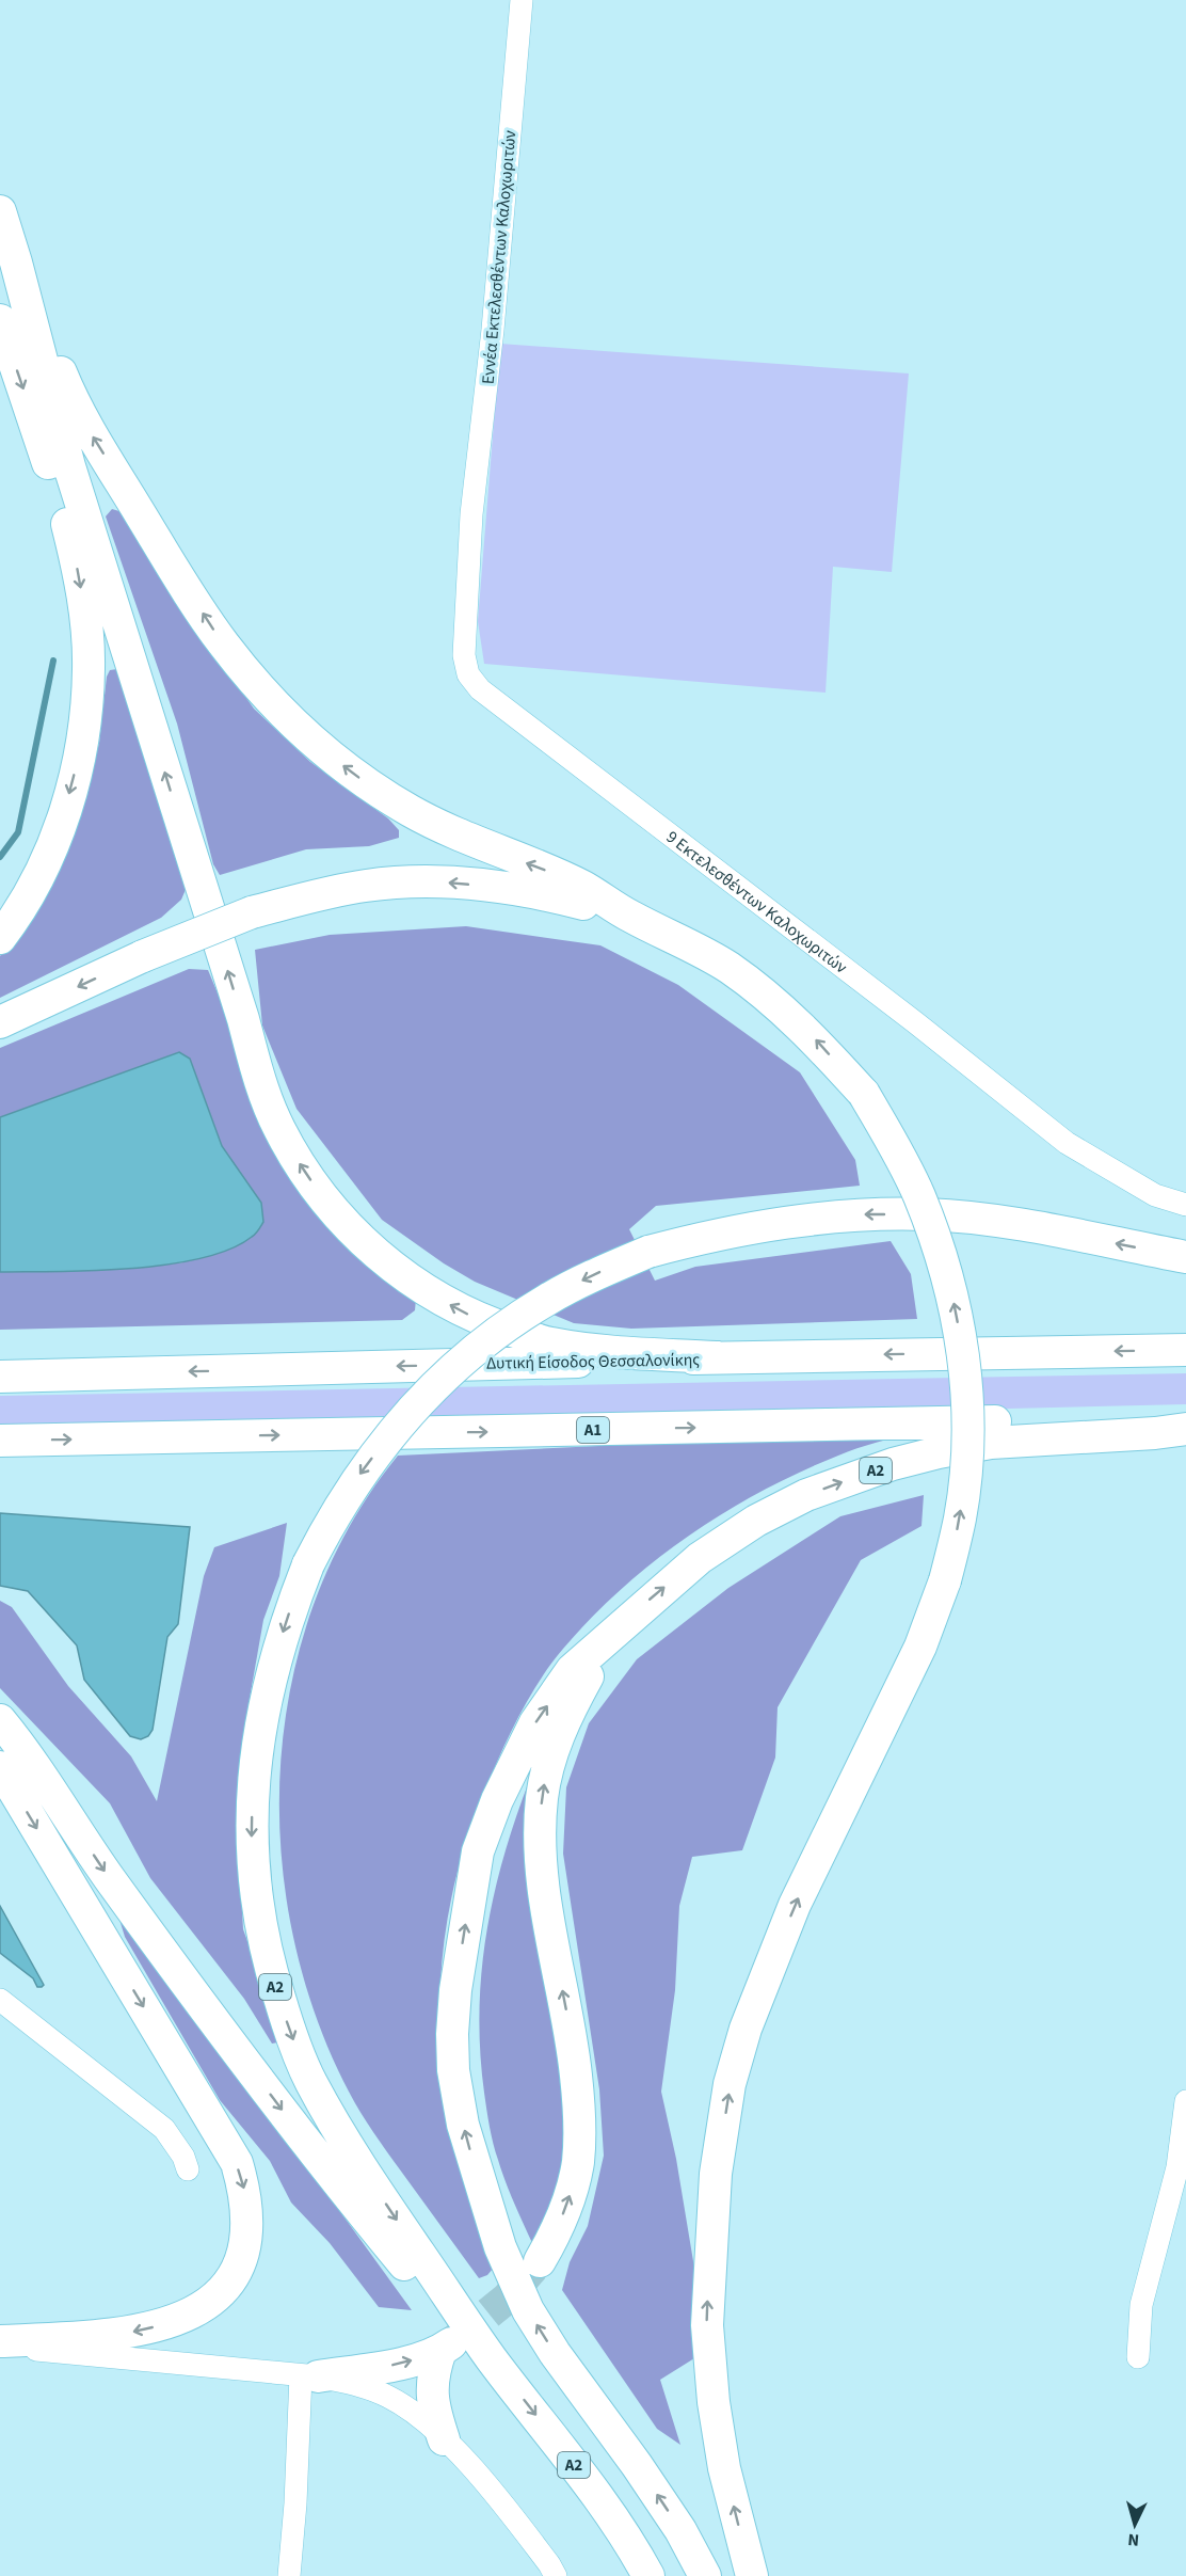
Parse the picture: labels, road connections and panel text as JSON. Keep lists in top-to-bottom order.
{
  "streets": {
    "highway": ["Δυτική Είσοδος Θεσσαλονίκης", "Α1", "Α2"],
    "street": ["Εννέα Εκτελεσθέντων Καλοχωριτών", "9 Εκτελεσθέντων Καλοχωριτών"]
  },
  "crossings": [
    ["Εννέα Εκτελεσθέντων Καλοχωριτών", "9 Εκτελεσθέντων Καλοχωριτών"]
  ],
  "north": "bottom"
}
